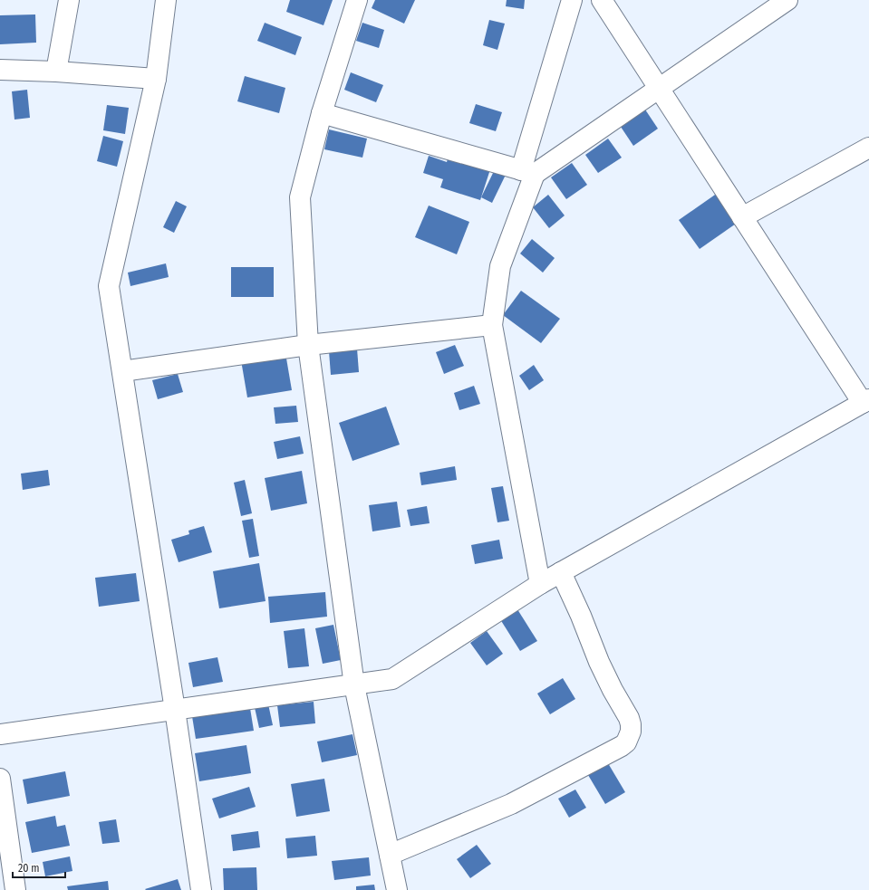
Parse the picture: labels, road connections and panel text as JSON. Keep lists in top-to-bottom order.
{
  "scale_bar": "20 m"
}
